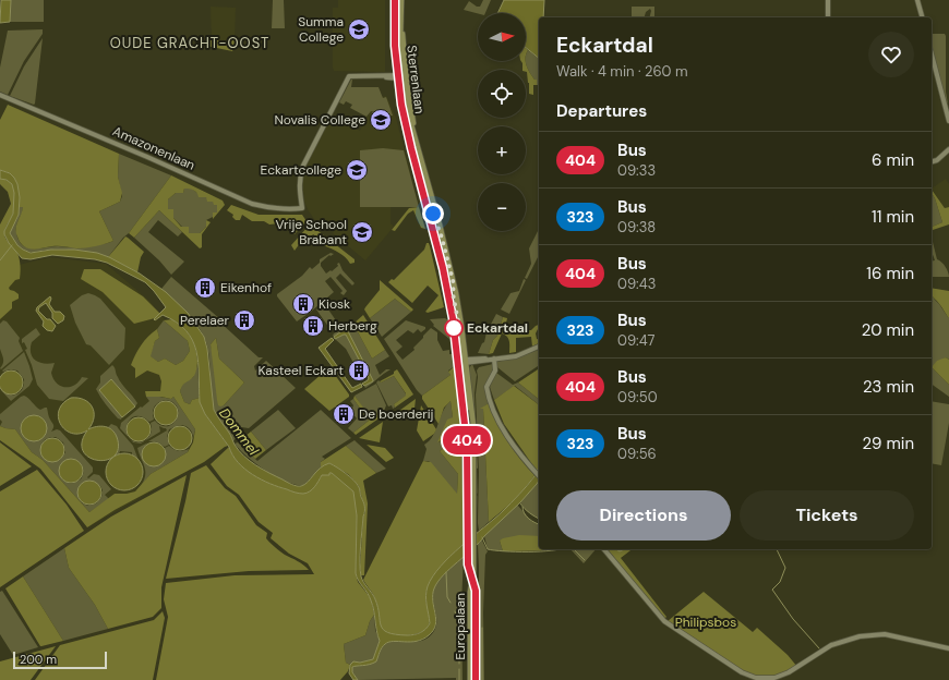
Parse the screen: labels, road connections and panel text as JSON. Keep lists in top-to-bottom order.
{
  "streets": {
    "main road": ["Sterrenlaan", "Europalaan"],
    "street": ["Amazonenlaan"]
  },
  "crossings": [
    ["Sterrenlaan", "Amazonenlaan"],
    ["Sterrenlaan", "Europalaan"]
  ],
  "districts": ["OUDE GRACHT-OOST"],
  "water": ["Dommel"],
  "parks": ["Philipsbos"],
  "places": {
    "school or university": [
      "Summa College",
      "Novalis College",
      "Eckartcollege",
      "Vrije School Brabant"
    ],
    "building": [
      "Eikenhof",
      "Kiosk",
      "Perelaer",
      "Herberg",
      "Kasteel Eckart",
      "De boerderij"
    ],
    "other": ["Eckartdal"]
  },
  "lines": ["bus line 404"],
  "scale_bar": "200 m",
  "north": "right",
  "page": {
    "on_map": "404",
    "map_buttons": ["+", "−"],
    "heading": [
      ["Eckartdal", "Walk · 4 min · 260 m"],
      "Departures"
    ],
    "list": [
      {
        "mark": "404",
        "name": "Bus",
        "note": "09:33",
        "value": "6 min"
      },
      {
        "mark": "323",
        "name": "Bus",
        "note": "09:38",
        "value": "11 min"
      },
      {
        "mark": "404",
        "name": "Bus",
        "note": "09:43",
        "value": "16 min"
      },
      {
        "mark": "323",
        "name": "Bus",
        "note": "09:47",
        "value": "20 min"
      },
      {
        "mark": "404",
        "name": "Bus",
        "note": "09:50",
        "value": "23 min"
      },
      {
        "mark": "323",
        "name": "Bus",
        "note": "09:56",
        "value": "29 min"
      }
    ],
    "buttons": ["Directions", "Tickets"],
    "scale": "200 m"
  }
}
